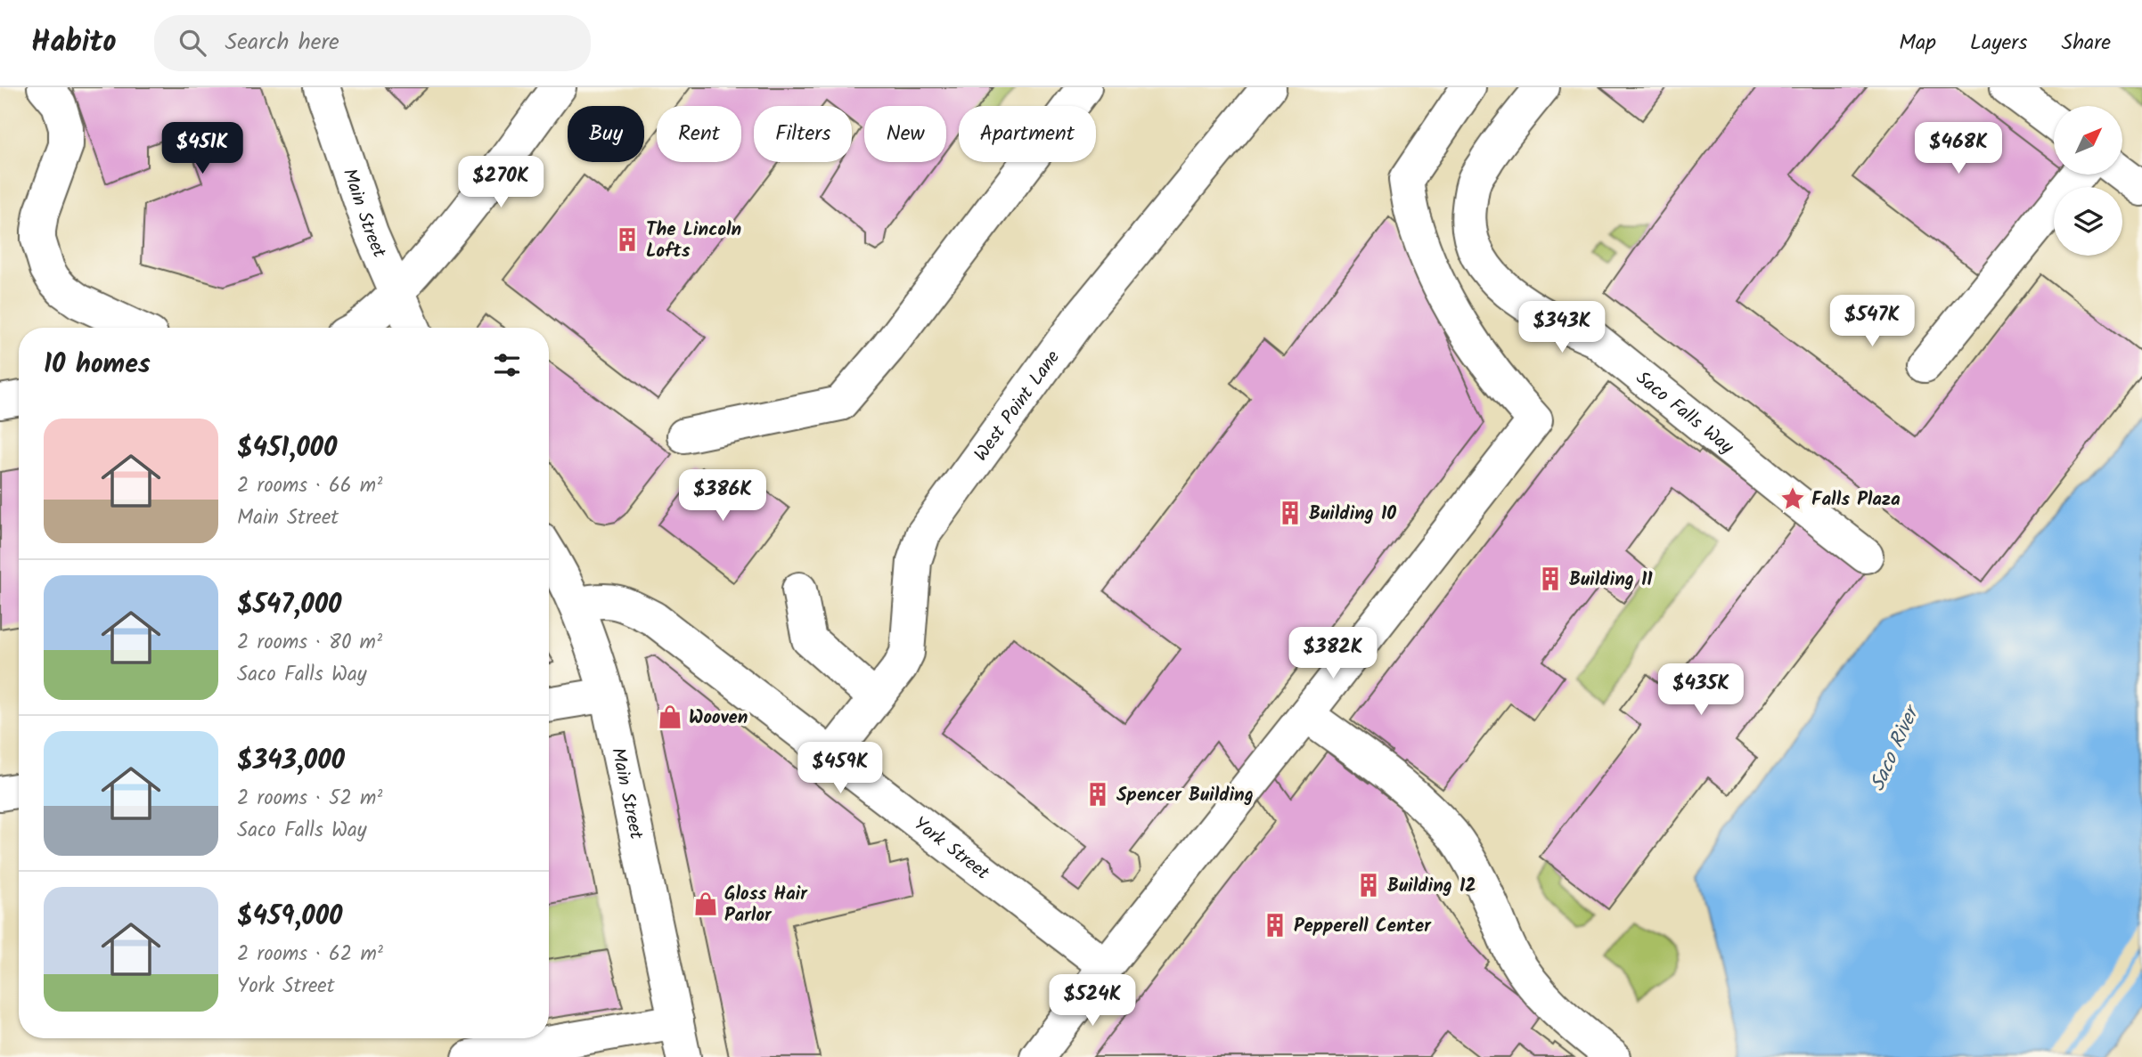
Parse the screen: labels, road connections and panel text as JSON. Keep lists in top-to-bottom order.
{
  "streets": {
    "street": [
      "Main Street",
      "West Point Lane",
      "Saco Falls Way",
      "York Street"
    ]
  },
  "crossings": [
    ["Main Street", "York Street"],
    ["West Point Lane", "York Street"]
  ],
  "water": ["Saco River"],
  "places": {
    "building": [
      "The Lincoln Lofts",
      "Building 10",
      "Building 11",
      "Spencer Building",
      "Building 12",
      "Pepperell Center"
    ],
    "place": ["Falls Plaza"],
    "shop": ["Wooven", "Gloss Hair Parlor"]
  },
  "north": "top right",
  "page": {
    "header": "Habito",
    "search": "Search here",
    "nav": ["Map", "Layers", "Share"],
    "chip": [
      "Buy",
      "Rent",
      "Filters",
      "New",
      "Apartment"
    ],
    "price": [
      "$451K",
      "$468K",
      "$270K",
      "$547K",
      "$343K",
      "$386K",
      "$382K",
      "$435K",
      "$459K",
      "$524K"
    ],
    "heading": "10 homes",
    "list": [
      {
        "name": "$451,000",
        "note": "2 rooms · 66 m² · Main Street"
      },
      {
        "name": "$547,000",
        "note": "2 rooms · 80 m² · Saco Falls Way"
      },
      {
        "name": "$343,000",
        "note": "2 rooms · 52 m² · Saco Falls Way"
      },
      {
        "name": "$459,000",
        "note": "2 rooms · 62 m² · York Street"
      }
    ]
  }
}
